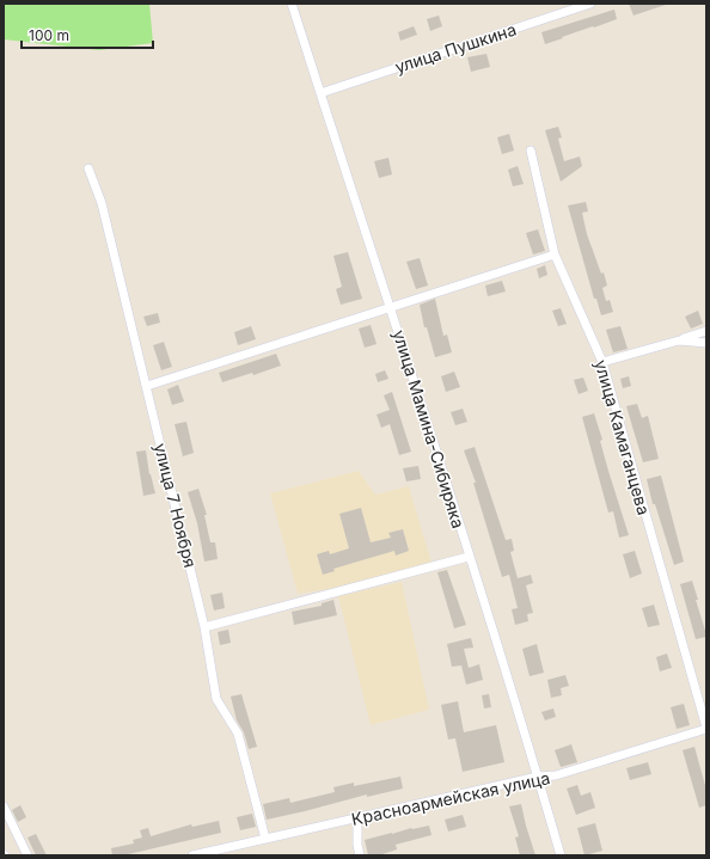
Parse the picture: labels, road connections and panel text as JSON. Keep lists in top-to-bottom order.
{
  "streets": {
    "street": [
      "улица Пушкина",
      "улица Мамина-Сибиряка",
      "улица Камаганцева",
      "улица 7 Ноября",
      "Красноармейская улица"
    ]
  },
  "crossings": [
    ["улица Пушкина", "улица Мамина-Сибиряка"],
    ["улица Мамина-Сибиряка", "Красноармейская улица"],
    ["улица Камаганцева", "Красноармейская улица"],
    ["улица 7 Ноября", "Красноармейская улица"]
  ],
  "scale_bar": "100 m"
}
